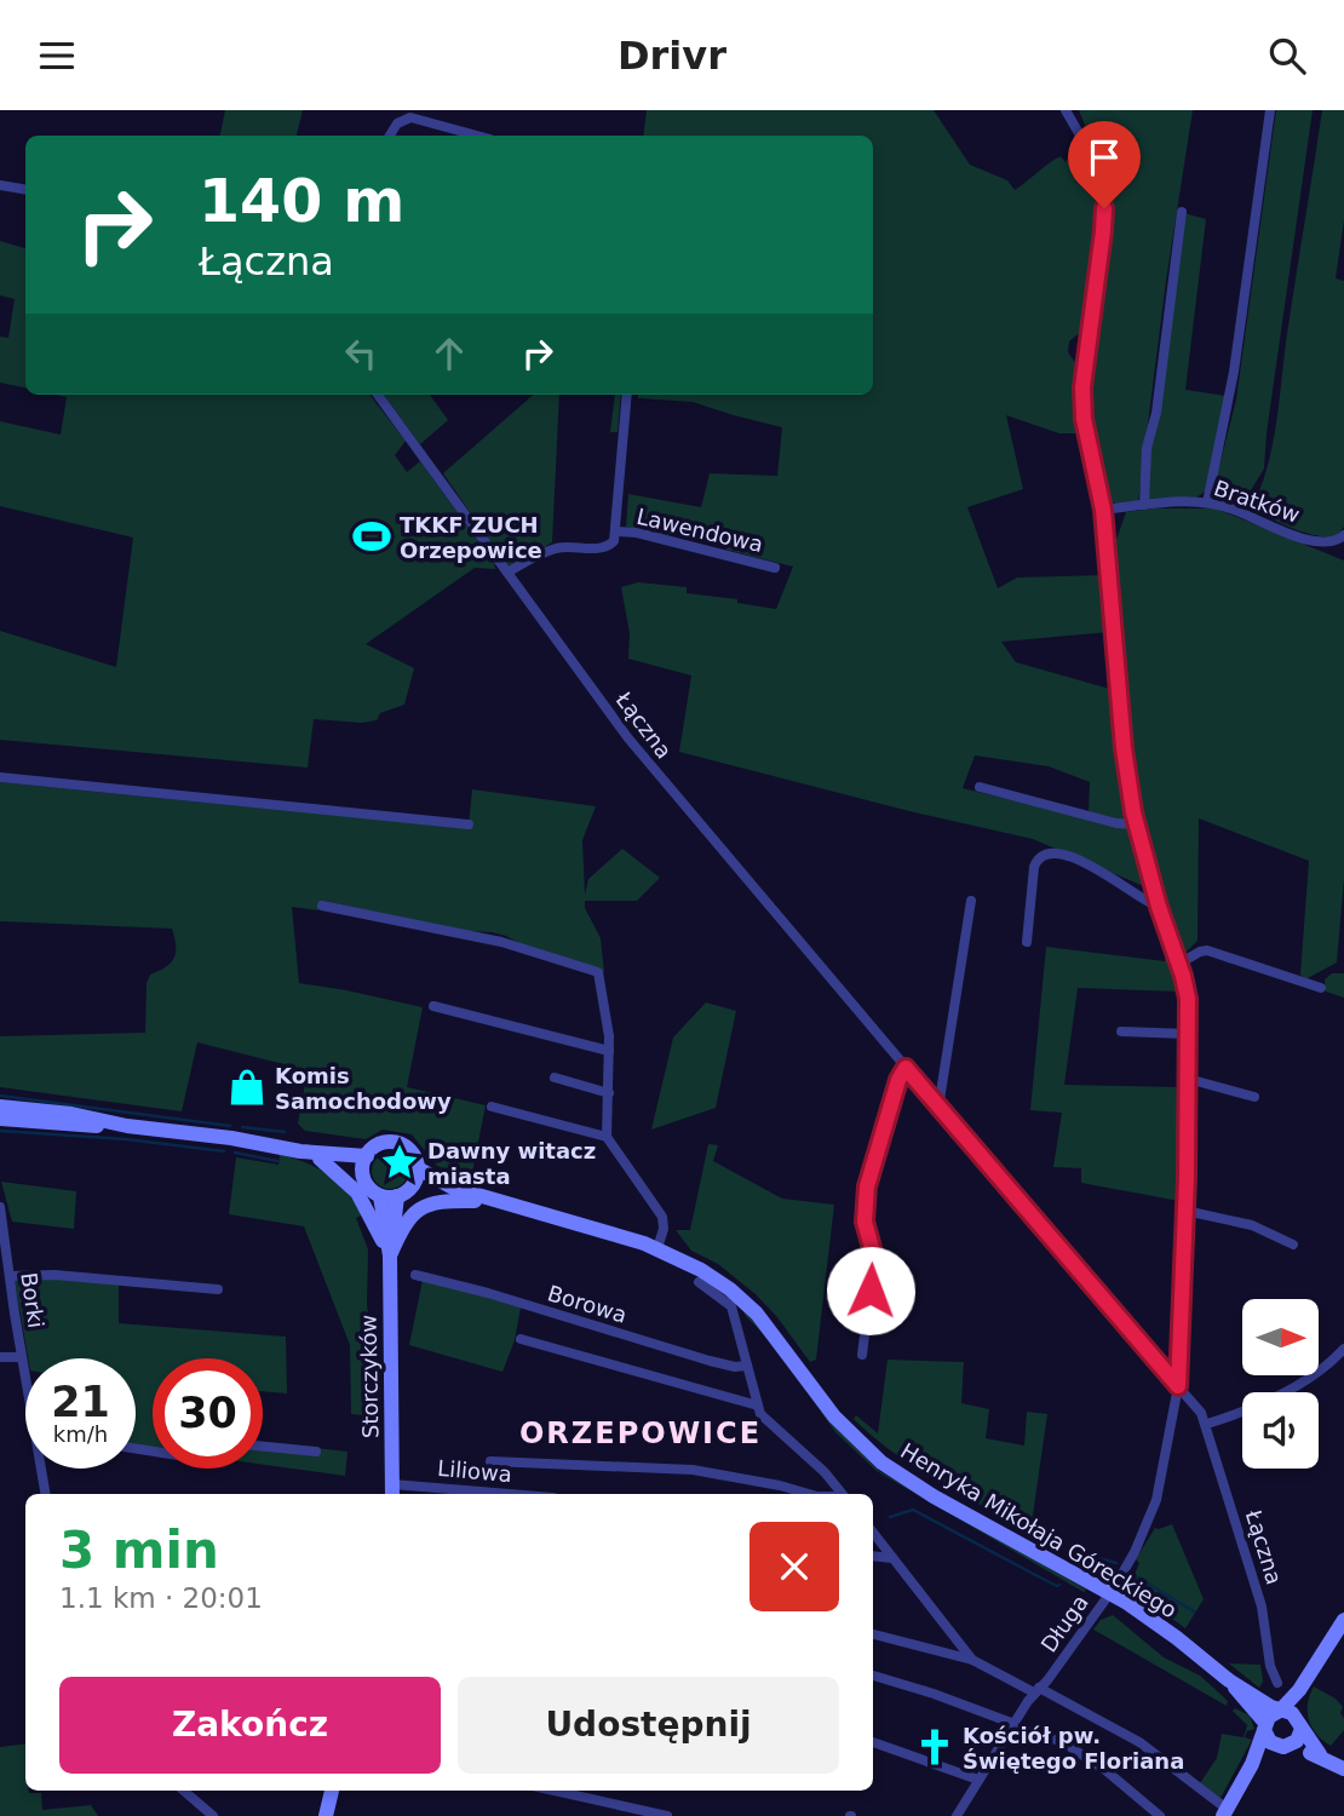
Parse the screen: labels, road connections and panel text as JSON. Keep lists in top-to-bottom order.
{
  "streets": {
    "main road": ["Storczyków", "Henryka Mikołaja Góreckiego"],
    "street": [
      "Bratków",
      "Lawendowa",
      "Łączna",
      "Borki",
      "Borowa",
      "Liliowa",
      "Długa"
    ]
  },
  "crossings": [
    ["Lawendowa", "Łączna"],
    ["Łączna", "Długa"],
    ["Storczyków", "Liliowa"],
    ["Storczyków", "Henryka Mikołaja Góreckiego"],
    ["Henryka Mikołaja Góreckiego", "Długa"]
  ],
  "districts": ["ORZEPOWICE"],
  "places": {
    "sports": ["TKKF ZUCH Orzepowice"],
    "shop": ["Komis Samochodowy"],
    "place": ["Dawny witacz miasta"],
    "church": ["Kościół pw. Świętego Floriana"]
  },
  "north": "right",
  "page": {
    "header": "Drivr",
    "turn": ["140 m", "Łączna"],
    "speed": "21 km/h",
    "limit": "30",
    "heading": ["3 min", "1.1 km · 20:01"],
    "buttons": ["Zakończ", "Udostępnij"]
  }
}
